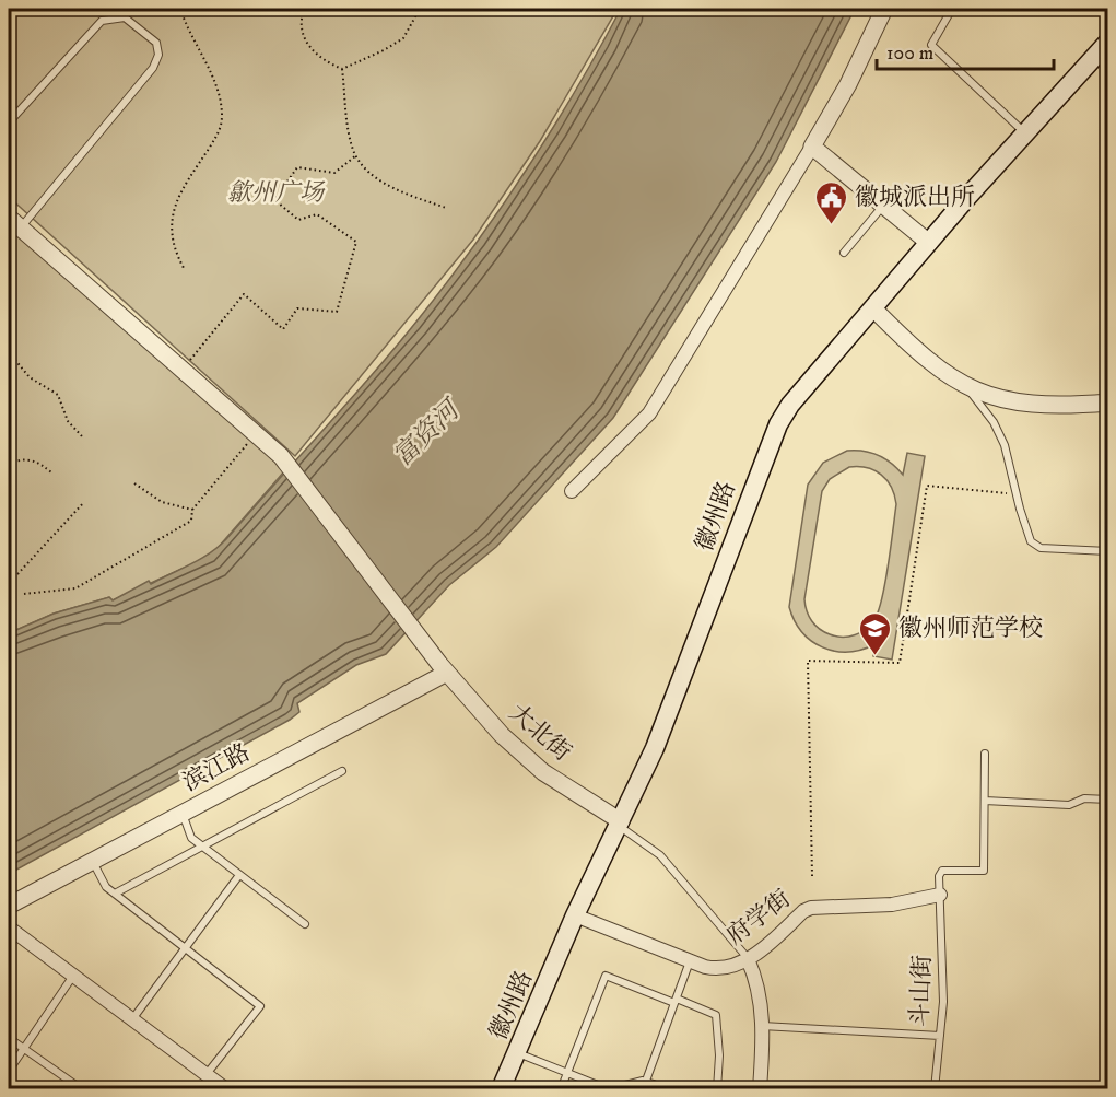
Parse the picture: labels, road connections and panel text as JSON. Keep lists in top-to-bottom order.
{
  "streets": {
    "main road": ["徽州路"],
    "street": ["大北街", "滨江路", "府学街"],
    "lane": ["斗山街"]
  },
  "crossings": [
    ["徽州路", "大北街"],
    ["徽州路", "府学街"],
    ["大北街", "滨江路"],
    ["府学街", "斗山街"]
  ],
  "water": ["富资河"],
  "parks": ["歙州广场"],
  "places": {
    "public building": ["徽城派出所"],
    "school or university": ["徽州师范学校"]
  },
  "scale_bar": "100 m"
}
